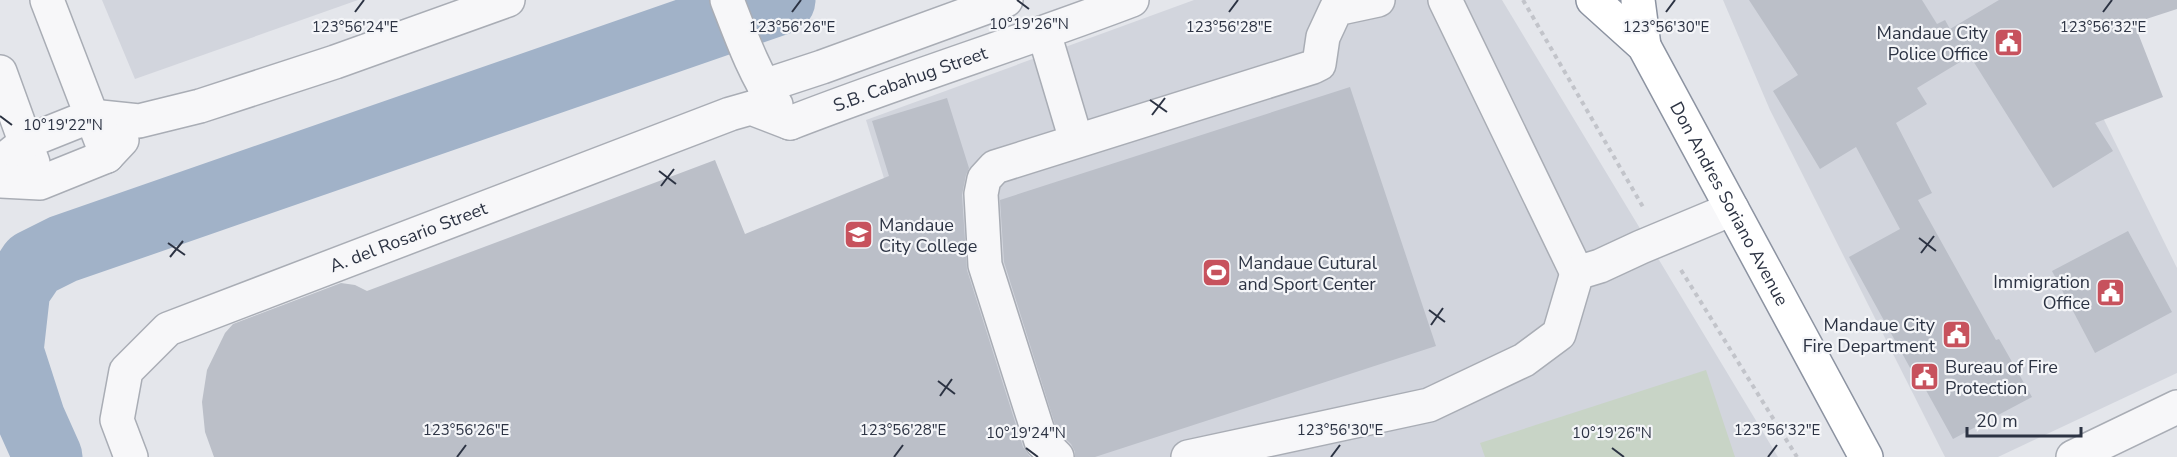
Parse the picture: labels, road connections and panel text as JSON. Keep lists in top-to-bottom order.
{
  "streets": {
    "highway": ["Don Andres Soriano Avenue"],
    "street": ["S.B. Cabahug Street", "A. del Rosario Street"]
  },
  "crossings": [
    ["S.B. Cabahug Street", "A. del Rosario Street"]
  ],
  "places": {
    "public building": [
      "Mandaue City Police Office",
      "Immigration Office",
      "Mandaue City Fire Department",
      "Bureau of Fire Protection"
    ],
    "school or university": ["Mandaue City College"],
    "sports": ["Mandaue Cutural and Sport Center"]
  },
  "scale_bar": "20 m",
  "coordinates": [
    "10°19'26\"N",
    "123°56'24\"E",
    "123°56'26\"E",
    "123°56'28\"E",
    "123°56'30\"E",
    "123°56'32\"E",
    "10°19'22\"N",
    "10°19'24\"N"
  ]
}
